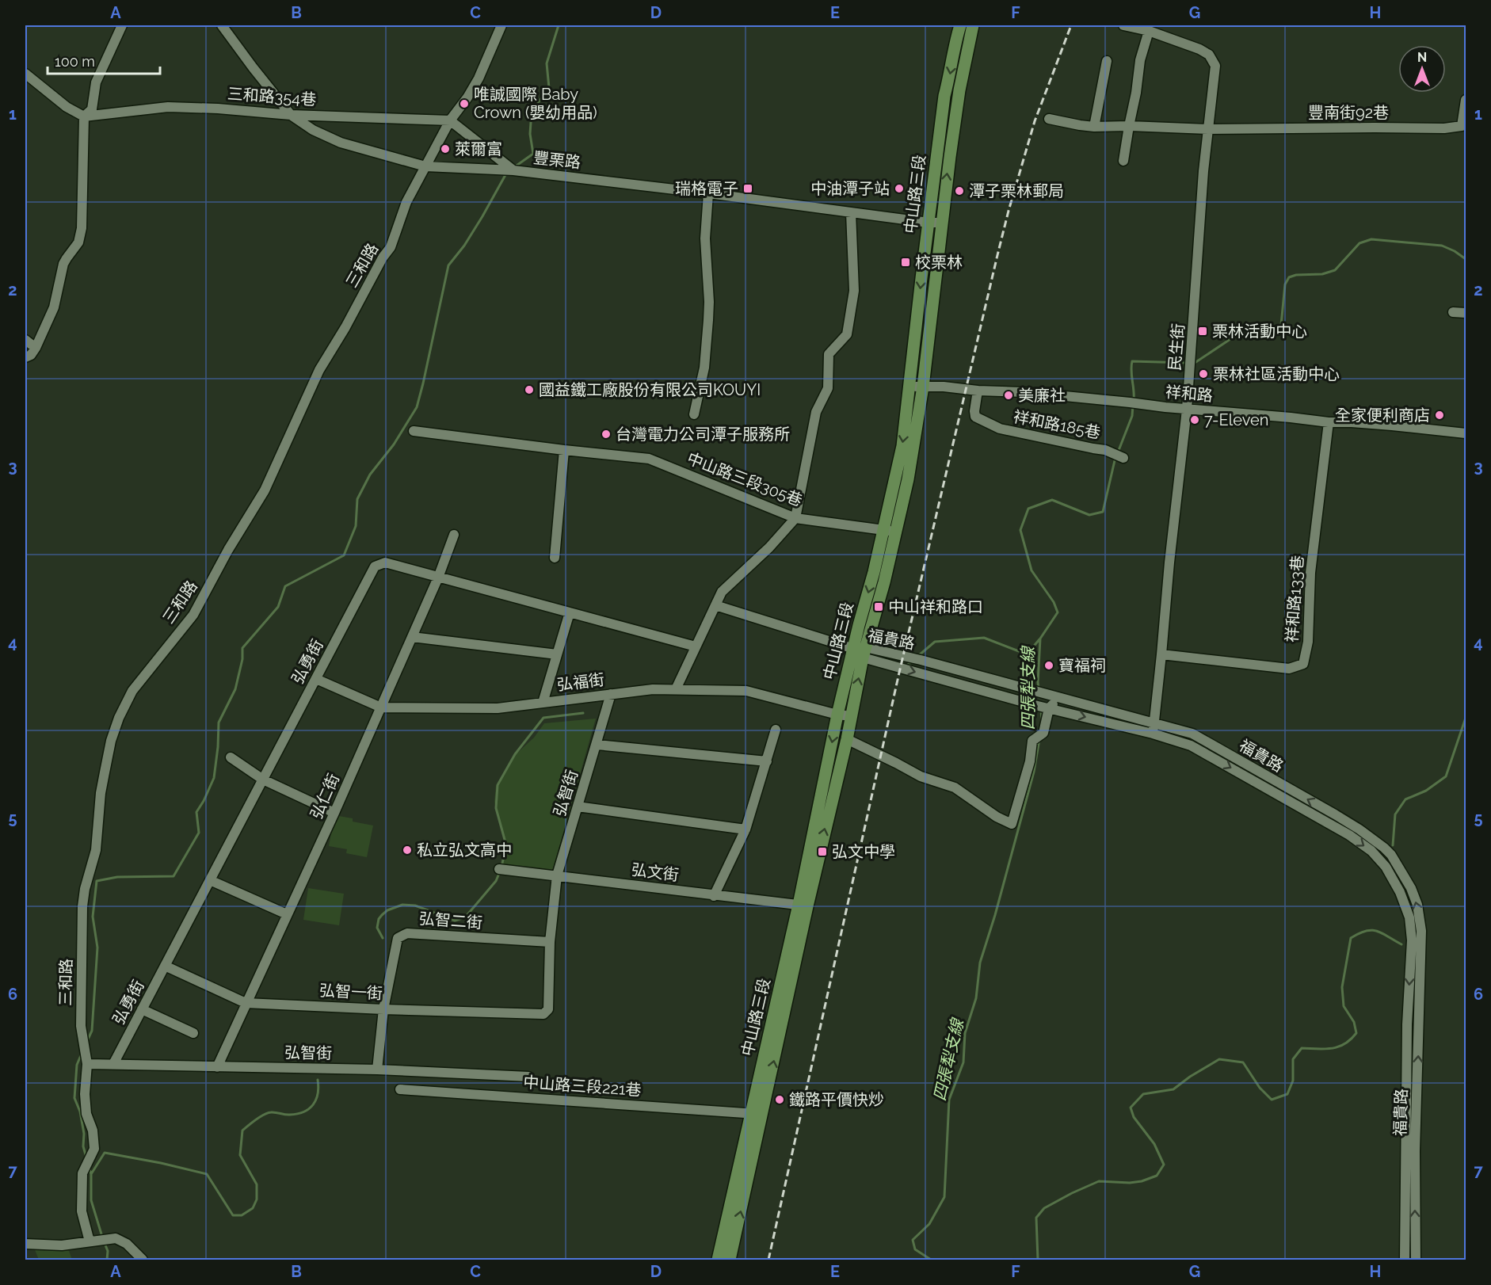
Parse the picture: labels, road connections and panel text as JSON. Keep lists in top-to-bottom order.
{
  "streets": {
    "main road": ["中山路三段"],
    "street": [
      "三和路354巷",
      "豐南街92巷",
      "豐栗路",
      "三和路",
      "民生街",
      "祥和路",
      "祥和路185巷",
      "中山路三段305巷",
      "祥和路133巷",
      "福貴路",
      "弘勇街",
      "弘福街",
      "弘智街",
      "弘仁街",
      "弘文街",
      "弘智二街",
      "弘智一街",
      "中山路三段221巷"
    ]
  },
  "crossings": [
    ["三和路354巷", "豐栗路"],
    ["三和路354巷", "三和路"],
    ["豐南街92巷", "民生街"],
    ["豐栗路", "中山路三段"],
    ["豐栗路", "三和路"],
    ["中山路三段", "祥和路"],
    ["中山路三段", "中山路三段305巷"],
    ["中山路三段", "福貴路"],
    ["中山路三段", "弘福街"],
    ["中山路三段", "弘文街"],
    ["中山路三段", "中山路三段221巷"],
    ["三和路", "弘智街"],
    ["民生街", "祥和路"],
    ["民生街", "祥和路133巷"],
    ["民生街", "福貴路"],
    ["祥和路", "祥和路185巷"],
    ["祥和路", "祥和路133巷"],
    ["弘勇街", "弘福街"],
    ["弘勇街", "弘智街"],
    ["弘勇街", "弘仁街"],
    ["弘勇街", "弘智一街"],
    ["弘福街", "弘智街"],
    ["弘福街", "弘仁街"],
    ["弘智街", "弘仁街"],
    ["弘智街", "弘文街"],
    ["弘智街", "弘智二街"],
    ["弘智街", "弘智一街"],
    ["弘仁街", "弘智一街"],
    ["弘智二街", "弘智一街"]
  ],
  "water": ["四張犁支線"],
  "places": {
    "other": [
      "唯誠國際 Baby Crown (嬰幼用品)",
      "萊爾富",
      "中油潭子站",
      "潭子栗林郵局",
      "栗林社區活動中心",
      "國益鐵工廠股份有限公司KOUYI",
      "美廉社",
      "全家便利商店",
      "7-Eleven",
      "台灣電力公司潭子服務所",
      "寶福祠",
      "私立弘文高中",
      "鐵路平價快炒"
    ],
    "transit": [
      "瑞格電子",
      "校栗林",
      "栗林活動中心",
      "中山祥和路口",
      "弘文中學"
    ]
  },
  "scale_bar": "100 m",
  "north": "top",
  "grid": {
    "columns": [
      "A",
      "B",
      "C",
      "D",
      "E",
      "F",
      "G",
      "H"
    ],
    "rows": [
      "1",
      "2",
      "3",
      "4",
      "5",
      "6",
      "7"
    ]
  }
}
